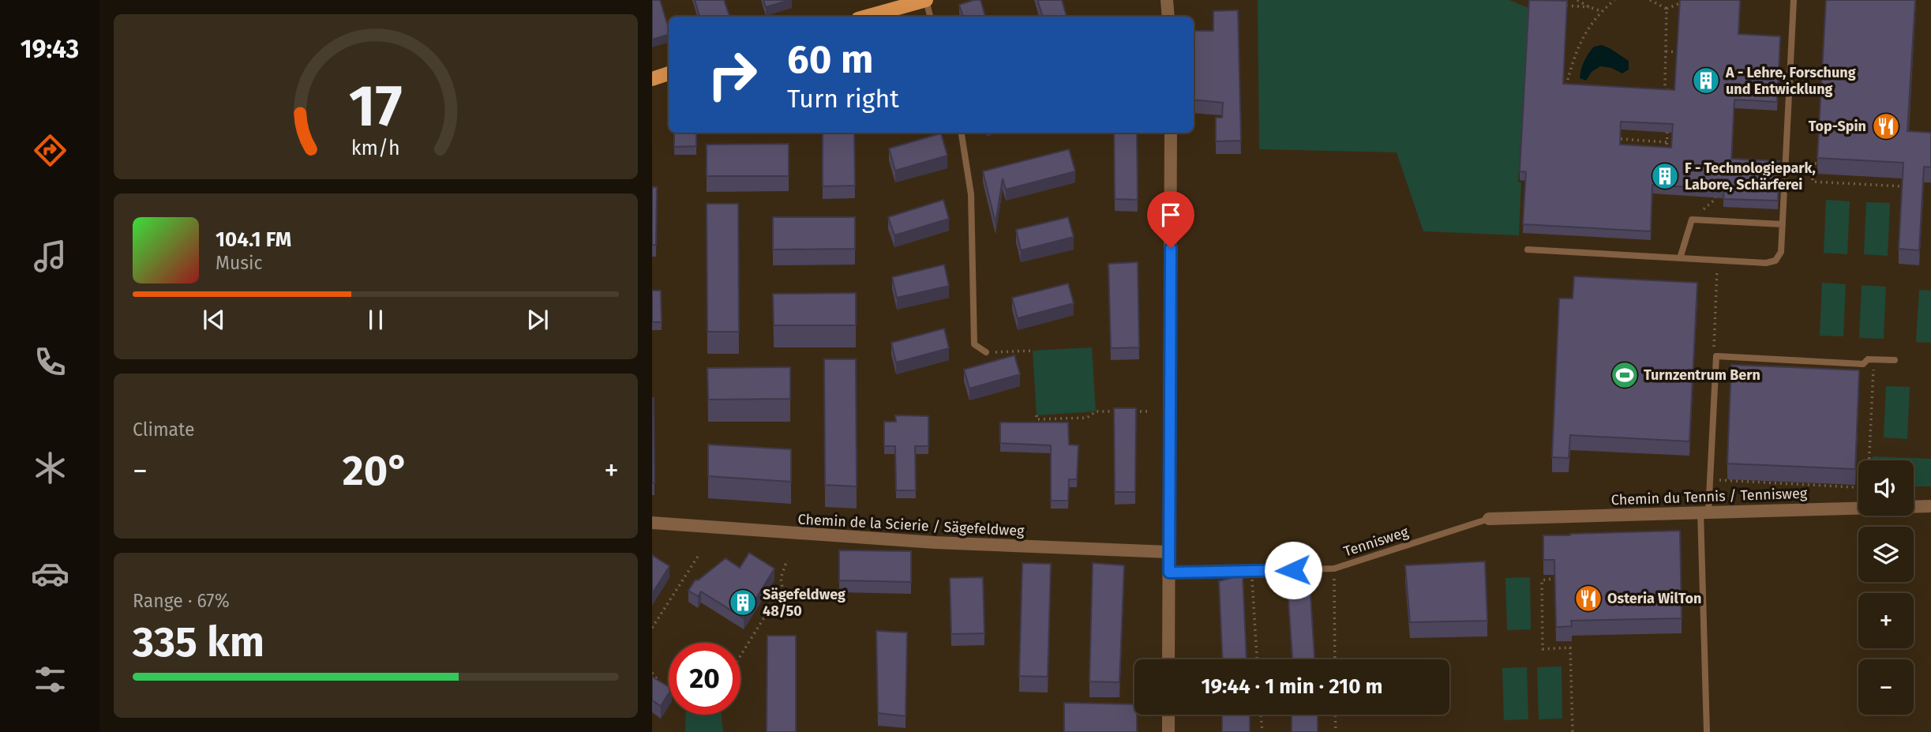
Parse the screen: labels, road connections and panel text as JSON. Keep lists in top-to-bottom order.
{
  "streets": {
    "street": ["Chemin du Tennis / Tennisweg", "Chemin de la Scierie / Sägefeldweg"],
    "lane": ["Tennisweg"]
  },
  "crossings": [
    ["Chemin du Tennis / Tennisweg", "Tennisweg"]
  ],
  "places": {
    "building": ["A - Lehre, Forschung und Entwicklung", "F - Technologiepark, Labore, Schärferei", "Sägefeldweg 48/50"],
    "restaurant": ["Top-Spin", "Osteria WilTon"],
    "sports": ["Turnzentrum Bern"]
  },
  "page": {
    "tabs": "19:43",
    "turn": ["60 m", "Turn right"],
    "song": ["104.1 FM", "Music"],
    "tile": [
      "Climate",
      ["Range · 67%", "335 km"]
    ],
    "heat": ["−", "20°", "+"],
    "map_buttons": ["+", "−"],
    "limit": "20",
    "trip": "19:44 · 1 min · 210 m",
    "gauge": ["17", "km/h"]
  }
}
